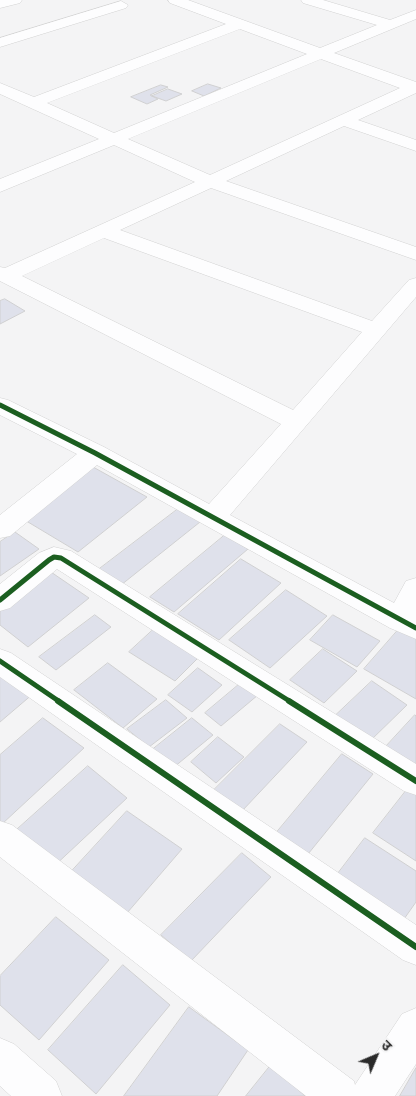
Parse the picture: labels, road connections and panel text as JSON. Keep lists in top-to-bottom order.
{
  "north": "top right"
}
